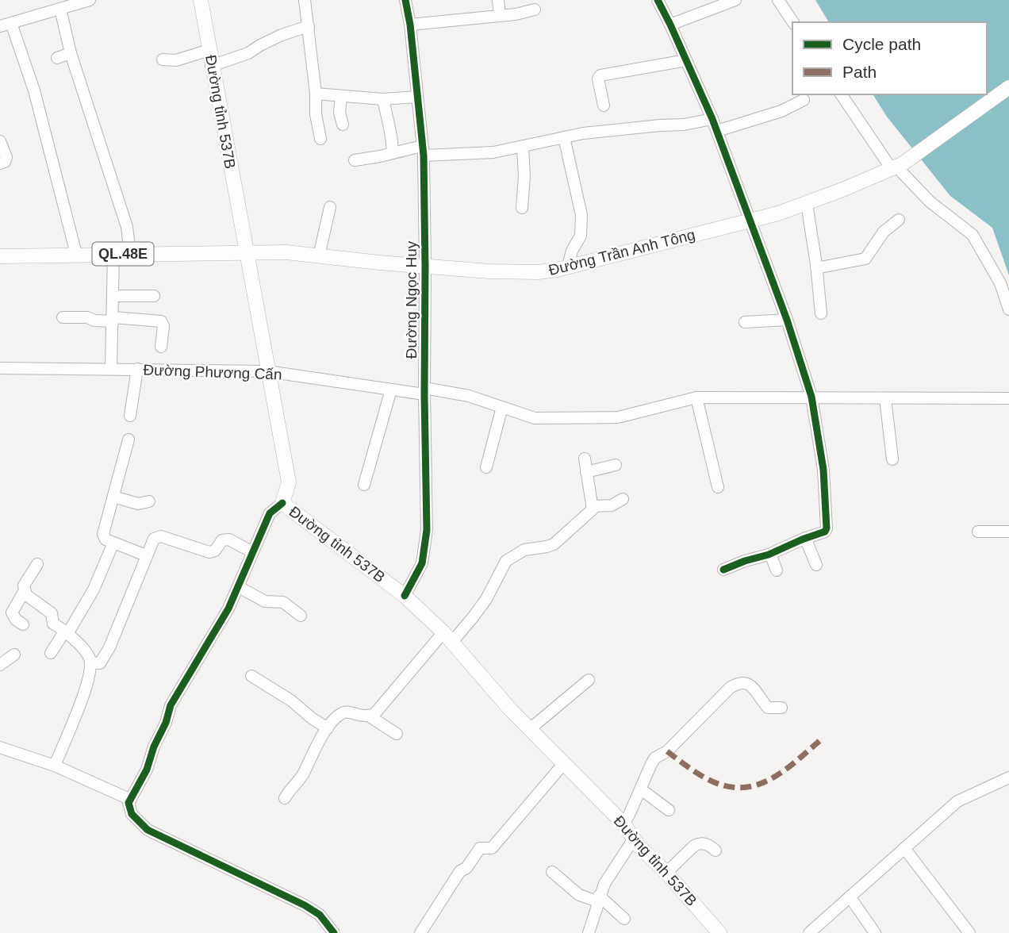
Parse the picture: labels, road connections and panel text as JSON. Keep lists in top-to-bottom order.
{
  "streets": {
    "main road": ["Đường tỉnh 537B", "Đường Trần Anh Tông", "QL.48E"],
    "street": ["Đường Ngọc Huy", "Đường Phương Cấn"]
  },
  "crossings": [
    ["Đường tỉnh 537B", "Đường Trần Anh Tông"],
    ["Đường tỉnh 537B", "Đường Ngọc Huy"],
    ["Đường tỉnh 537B", "Đường Phương Cấn"],
    ["Đường Trần Anh Tông", "Đường Ngọc Huy"],
    ["Đường Ngọc Huy", "Đường Phương Cấn"]
  ],
  "legend": ["Cycle path", "Path"]
}
